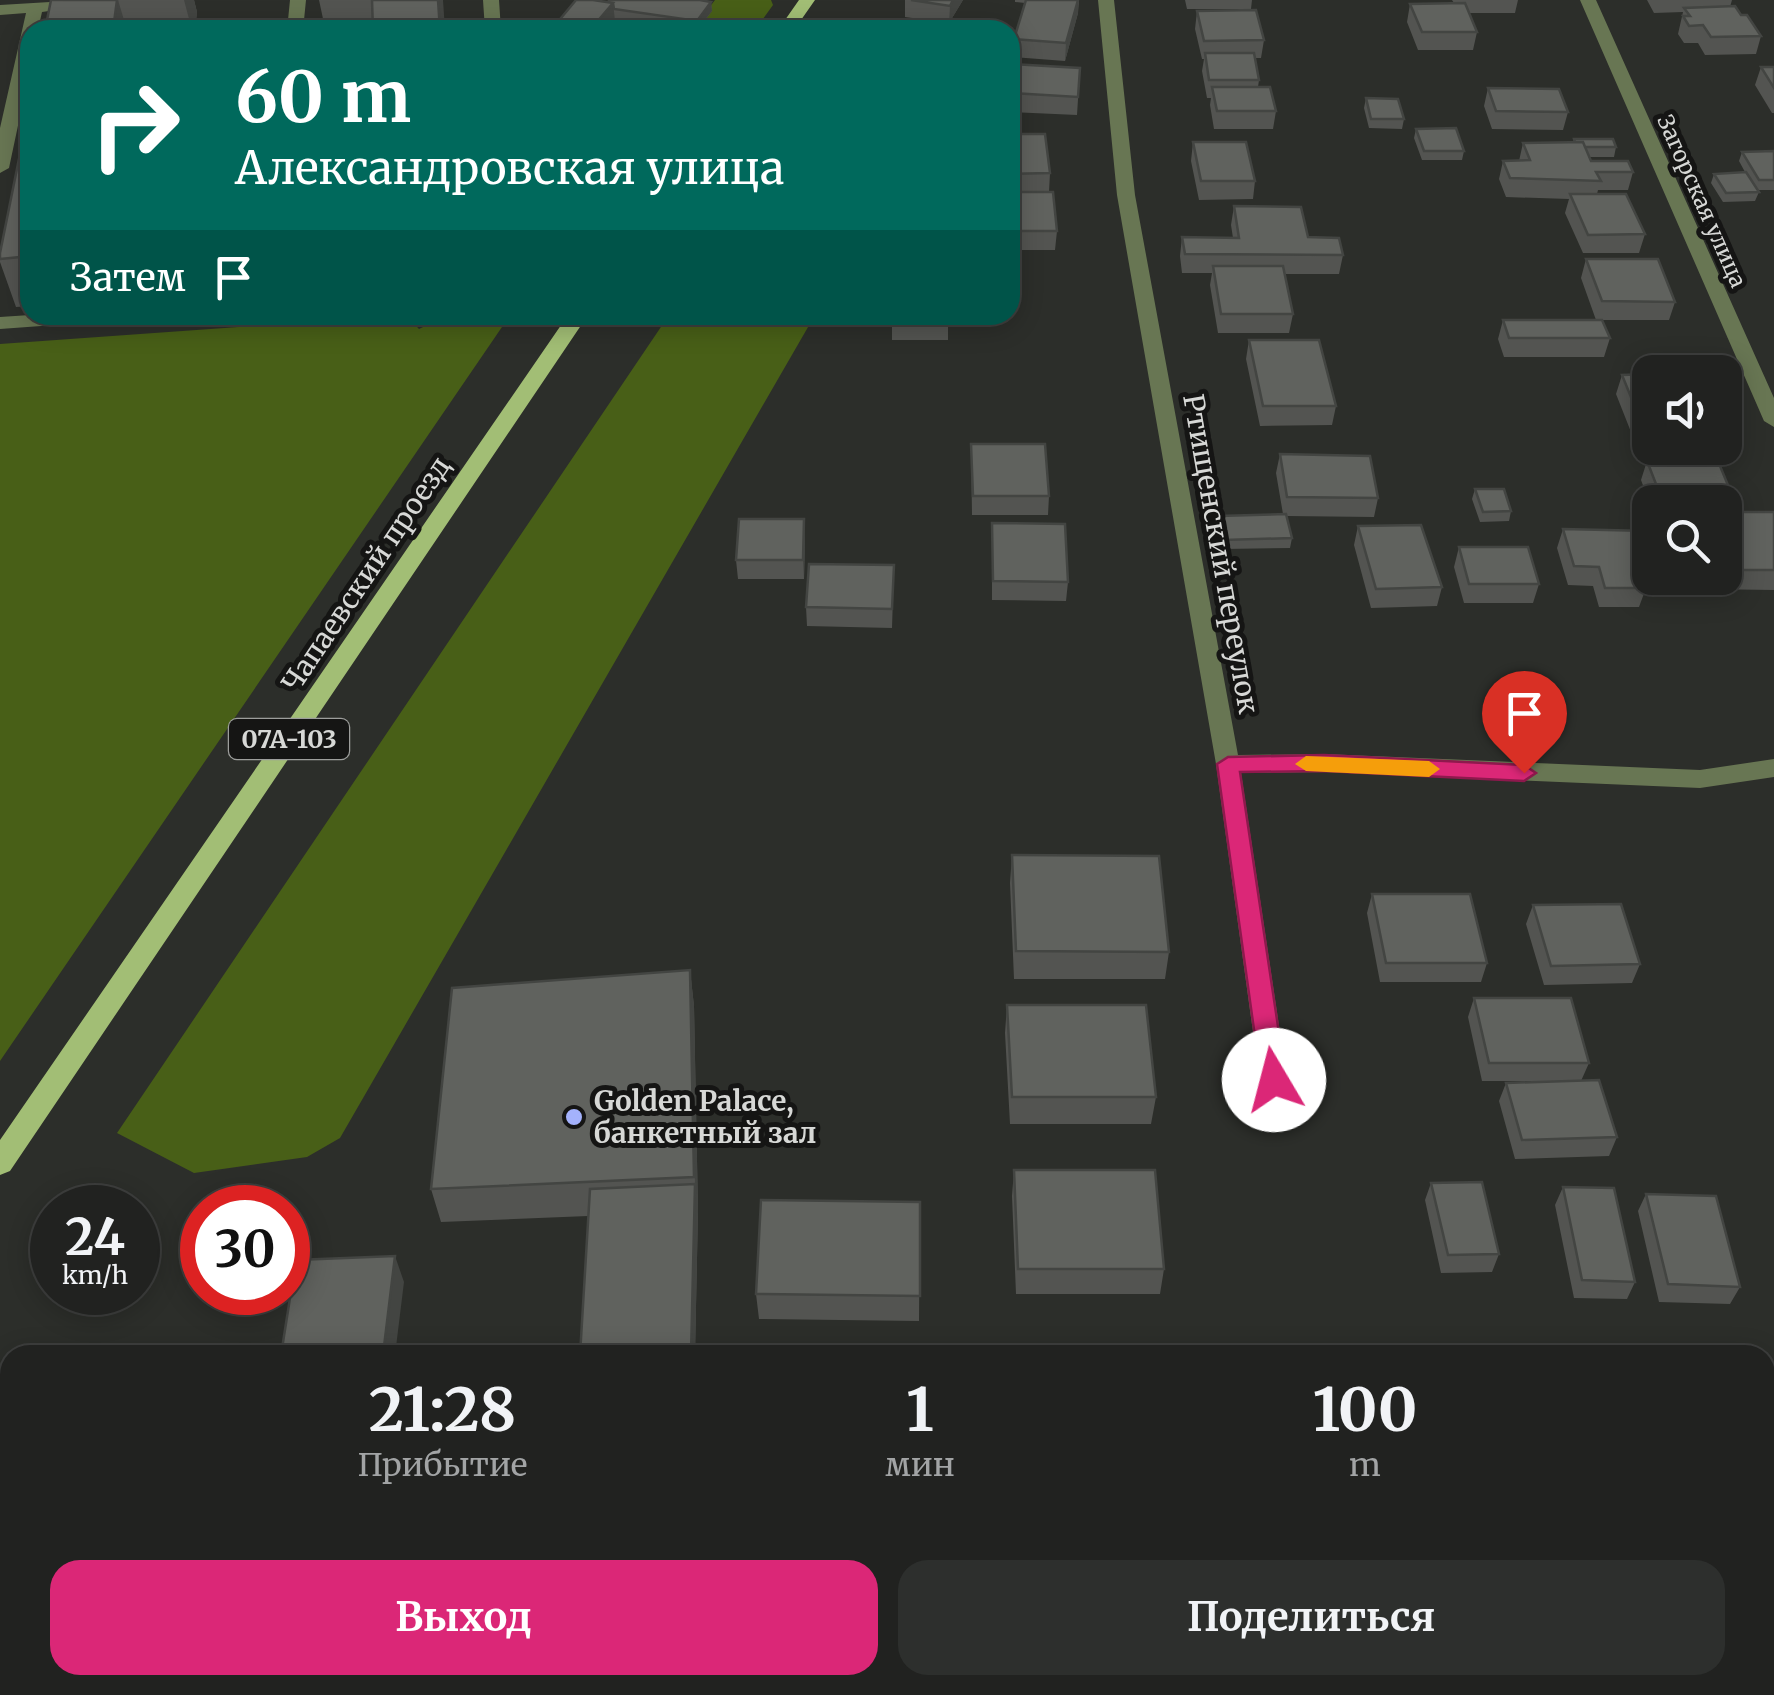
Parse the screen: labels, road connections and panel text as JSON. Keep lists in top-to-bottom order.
{
  "streets": {
    "main road": ["Чапаевский проезд", "07А-103"],
    "street": ["Загорская улица", "Ртищенский переулок"]
  },
  "places": ["Golden Palace, банкетный зал"],
  "page": {
    "turn": ["60 m", "Александровская улица"],
    "then": "Затем",
    "speed": "24 km/h",
    "limit": "30",
    "eta": [
      "21:28",
      "Прибытие",
      "1",
      "мин",
      "100",
      "m"
    ],
    "buttons": ["Выход", "Поделиться"]
  }
}
